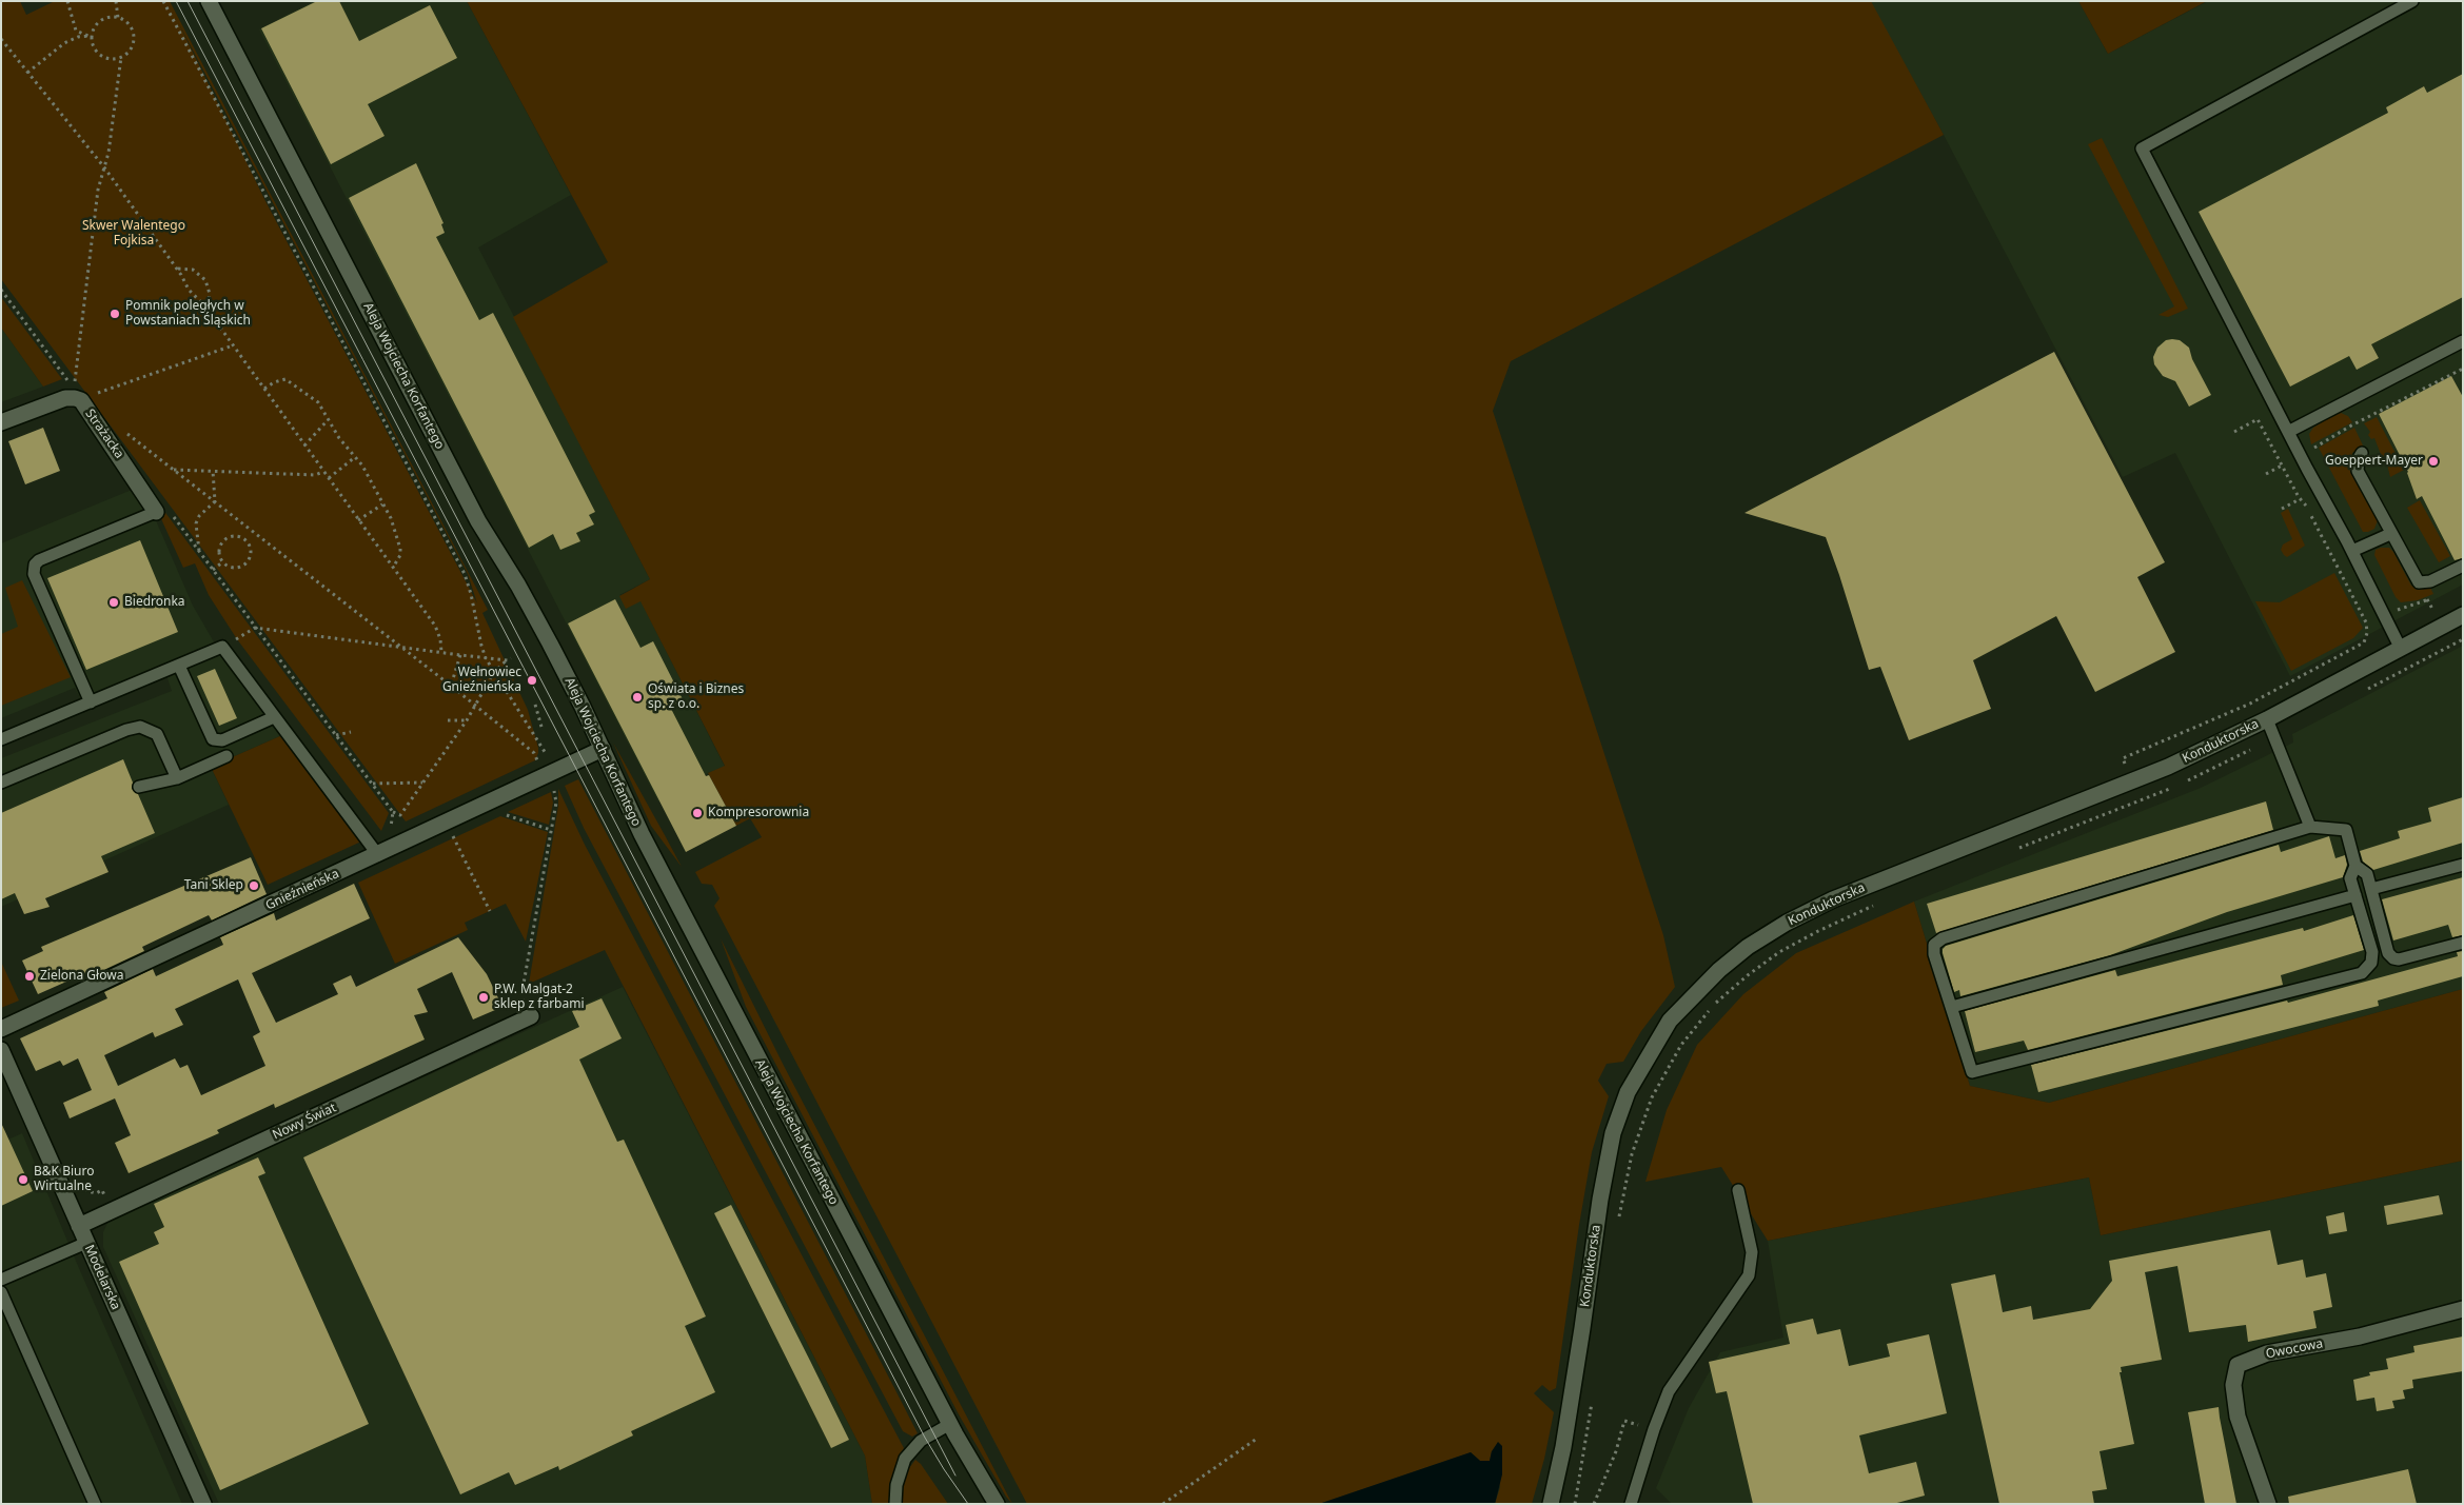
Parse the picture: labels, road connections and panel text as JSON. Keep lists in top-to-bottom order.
{
  "streets": {
    "street": [
      "Aleja Wojciecha Korfantego",
      "Strażacka",
      "Konduktorska",
      "Gnieźnieńska",
      "Nowy Świat",
      "Modelarska",
      "Owocowa"
    ]
  },
  "crossings": [
    ["Aleja Wojciecha Korfantego", "Gnieźnieńska"],
    ["Nowy Świat", "Modelarska"]
  ],
  "parks": ["Skwer Walentego Fojkisa"],
  "places": [
    "Pomnik poległych w Powstaniach Śląskich",
    "Goeppert-Mayer",
    "Biedronka",
    "Wełnowiec Gnieźnieńska",
    "Oświata i Biznes sp. z o.o.",
    "Kompresorownia",
    "Tani Sklep",
    "Zielona Głowa",
    "P.W. Malgat-2 sklep z farbami",
    "B&K Biuro Wirtualne"
  ]
}
